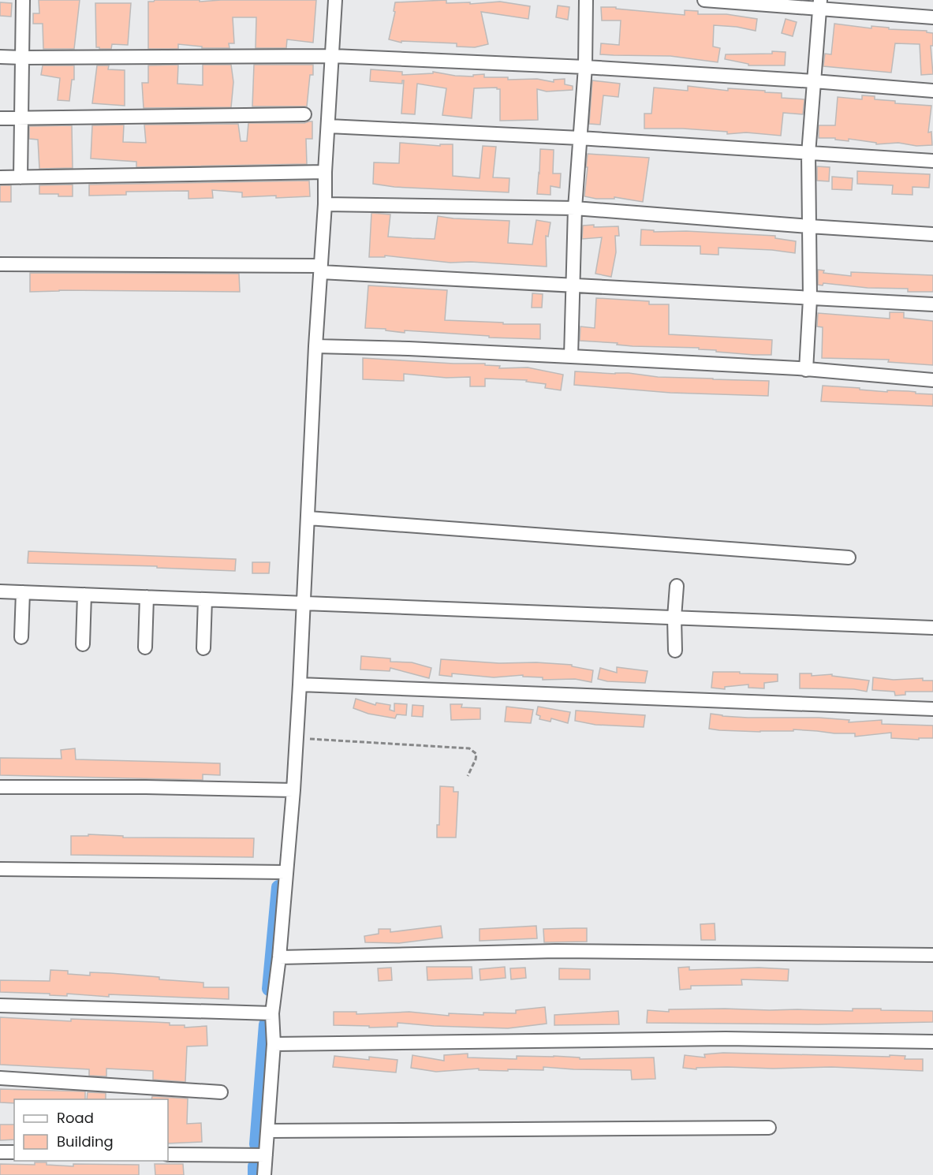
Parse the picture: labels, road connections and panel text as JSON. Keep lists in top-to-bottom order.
{
  "legend": ["Road", "Building"]
}
